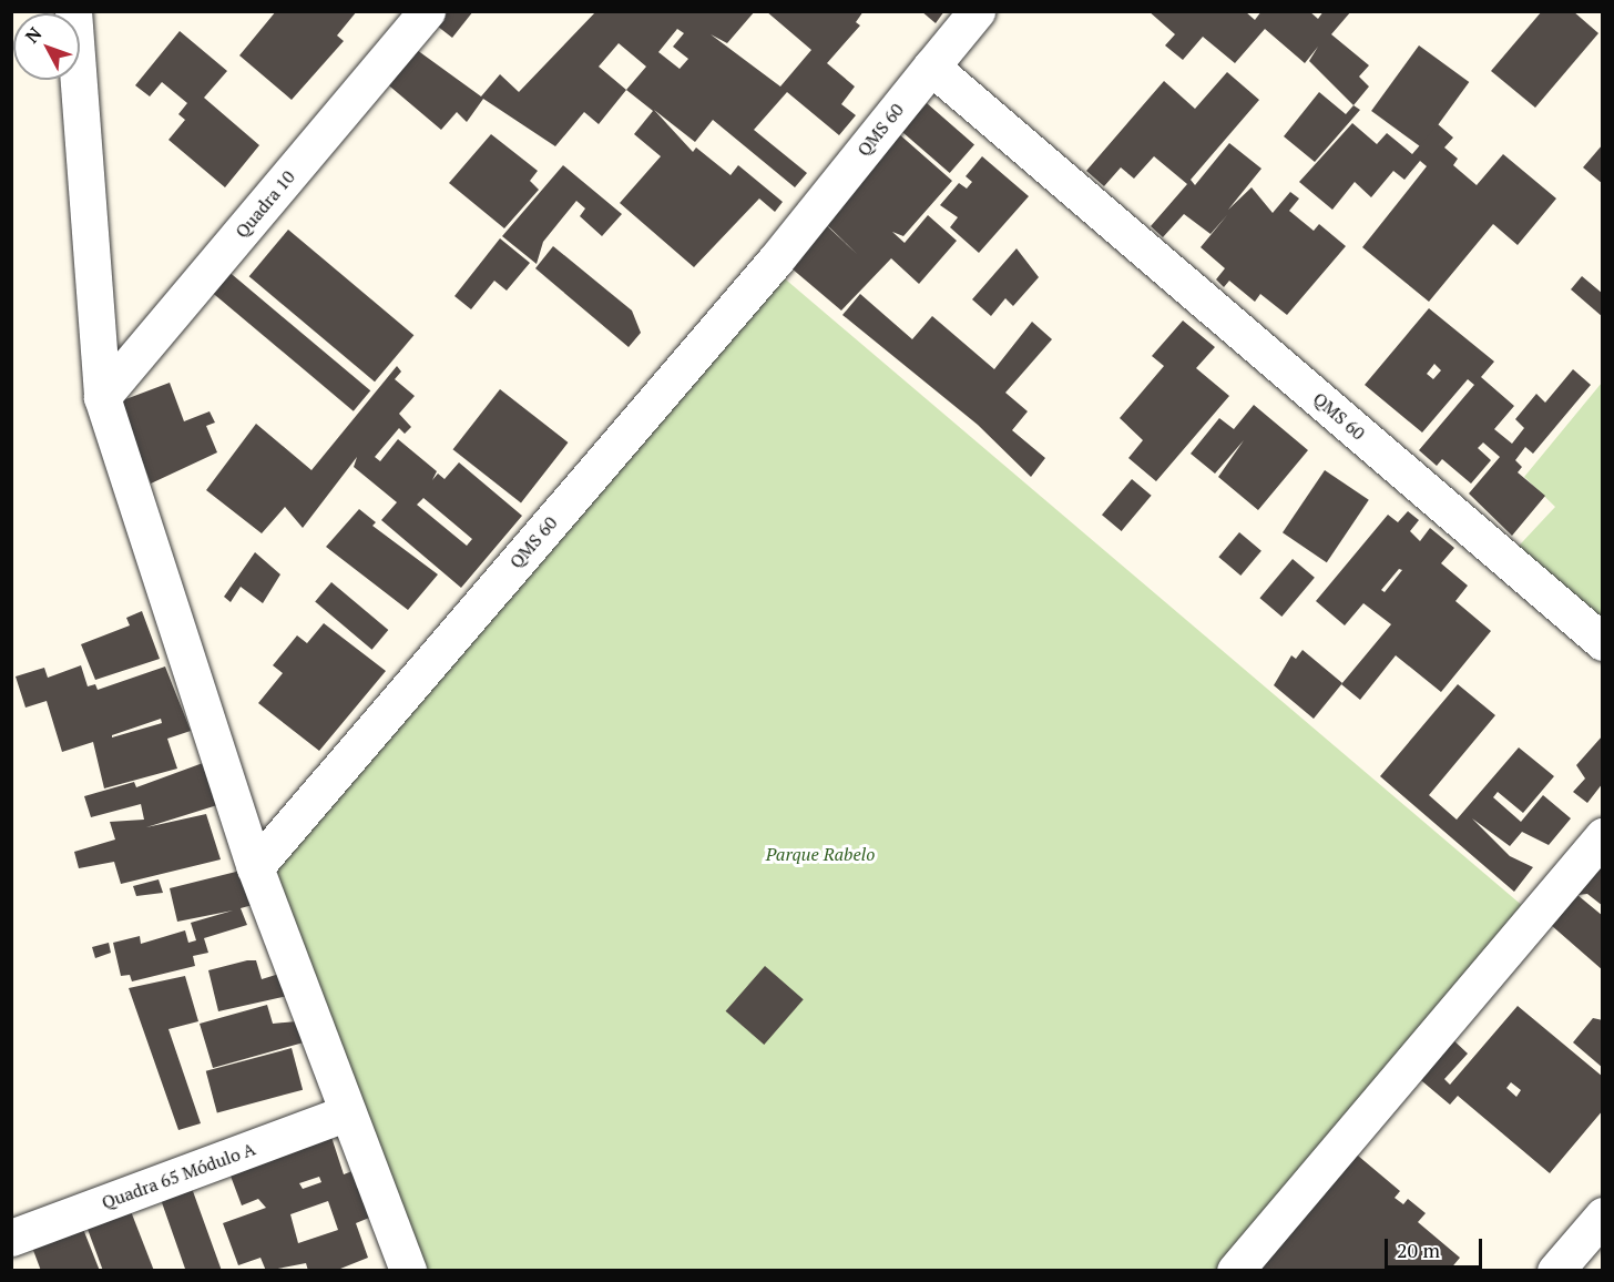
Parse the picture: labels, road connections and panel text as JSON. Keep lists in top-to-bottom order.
{
  "streets": {
    "street": ["QMS 60", "Quadra 10", "Quadra 65 Módulo A"]
  },
  "parks": ["Parque Rabelo"],
  "scale_bar": "20 m",
  "north": "top left"
}
